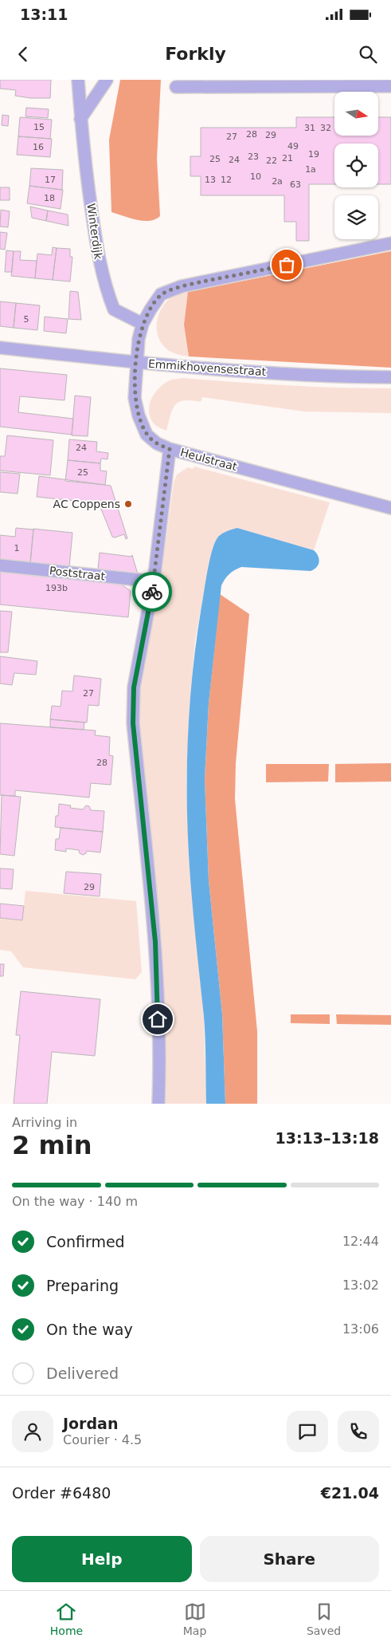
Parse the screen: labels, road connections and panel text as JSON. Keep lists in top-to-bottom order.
{
  "streets": {
    "street": [
      "Winterdijk",
      "Emmikhovensestraat",
      "Heulstraat",
      "Poststraat"
    ]
  },
  "crossings": [
    ["Winterdijk", "Heulstraat"],
    ["Emmikhovensestraat", "Heulstraat"]
  ],
  "places": ["AC Coppens"],
  "house_numbers": [
    "15",
    "31",
    "32",
    "28",
    "29",
    "27",
    "49",
    "16",
    "19",
    "23",
    "21",
    "25",
    "24",
    "22",
    "1a",
    "10",
    "17",
    "13",
    "12",
    "2a",
    "63",
    "18",
    "5",
    "24",
    "25",
    "1",
    "193b",
    "27",
    "28",
    "29"
  ],
  "north": "right",
  "page": {
    "status": "13:11",
    "header": "Forkly",
    "heading": ["2 min", "Arriving in", "13:13–13:18"],
    "panel": [
      "Jordan",
      "Courier · 4.5",
      "Order #6480",
      "€21.04"
    ],
    "bar": "On the way · 140 m",
    "list": [
      ["Confirmed", "12:44"],
      ["Preparing", "13:02"],
      ["On the way", "13:06"],
      "Delivered"
    ],
    "buttons": ["Help", "Share"],
    "tabs": ["Home", "Map", "Saved"]
  }
}
